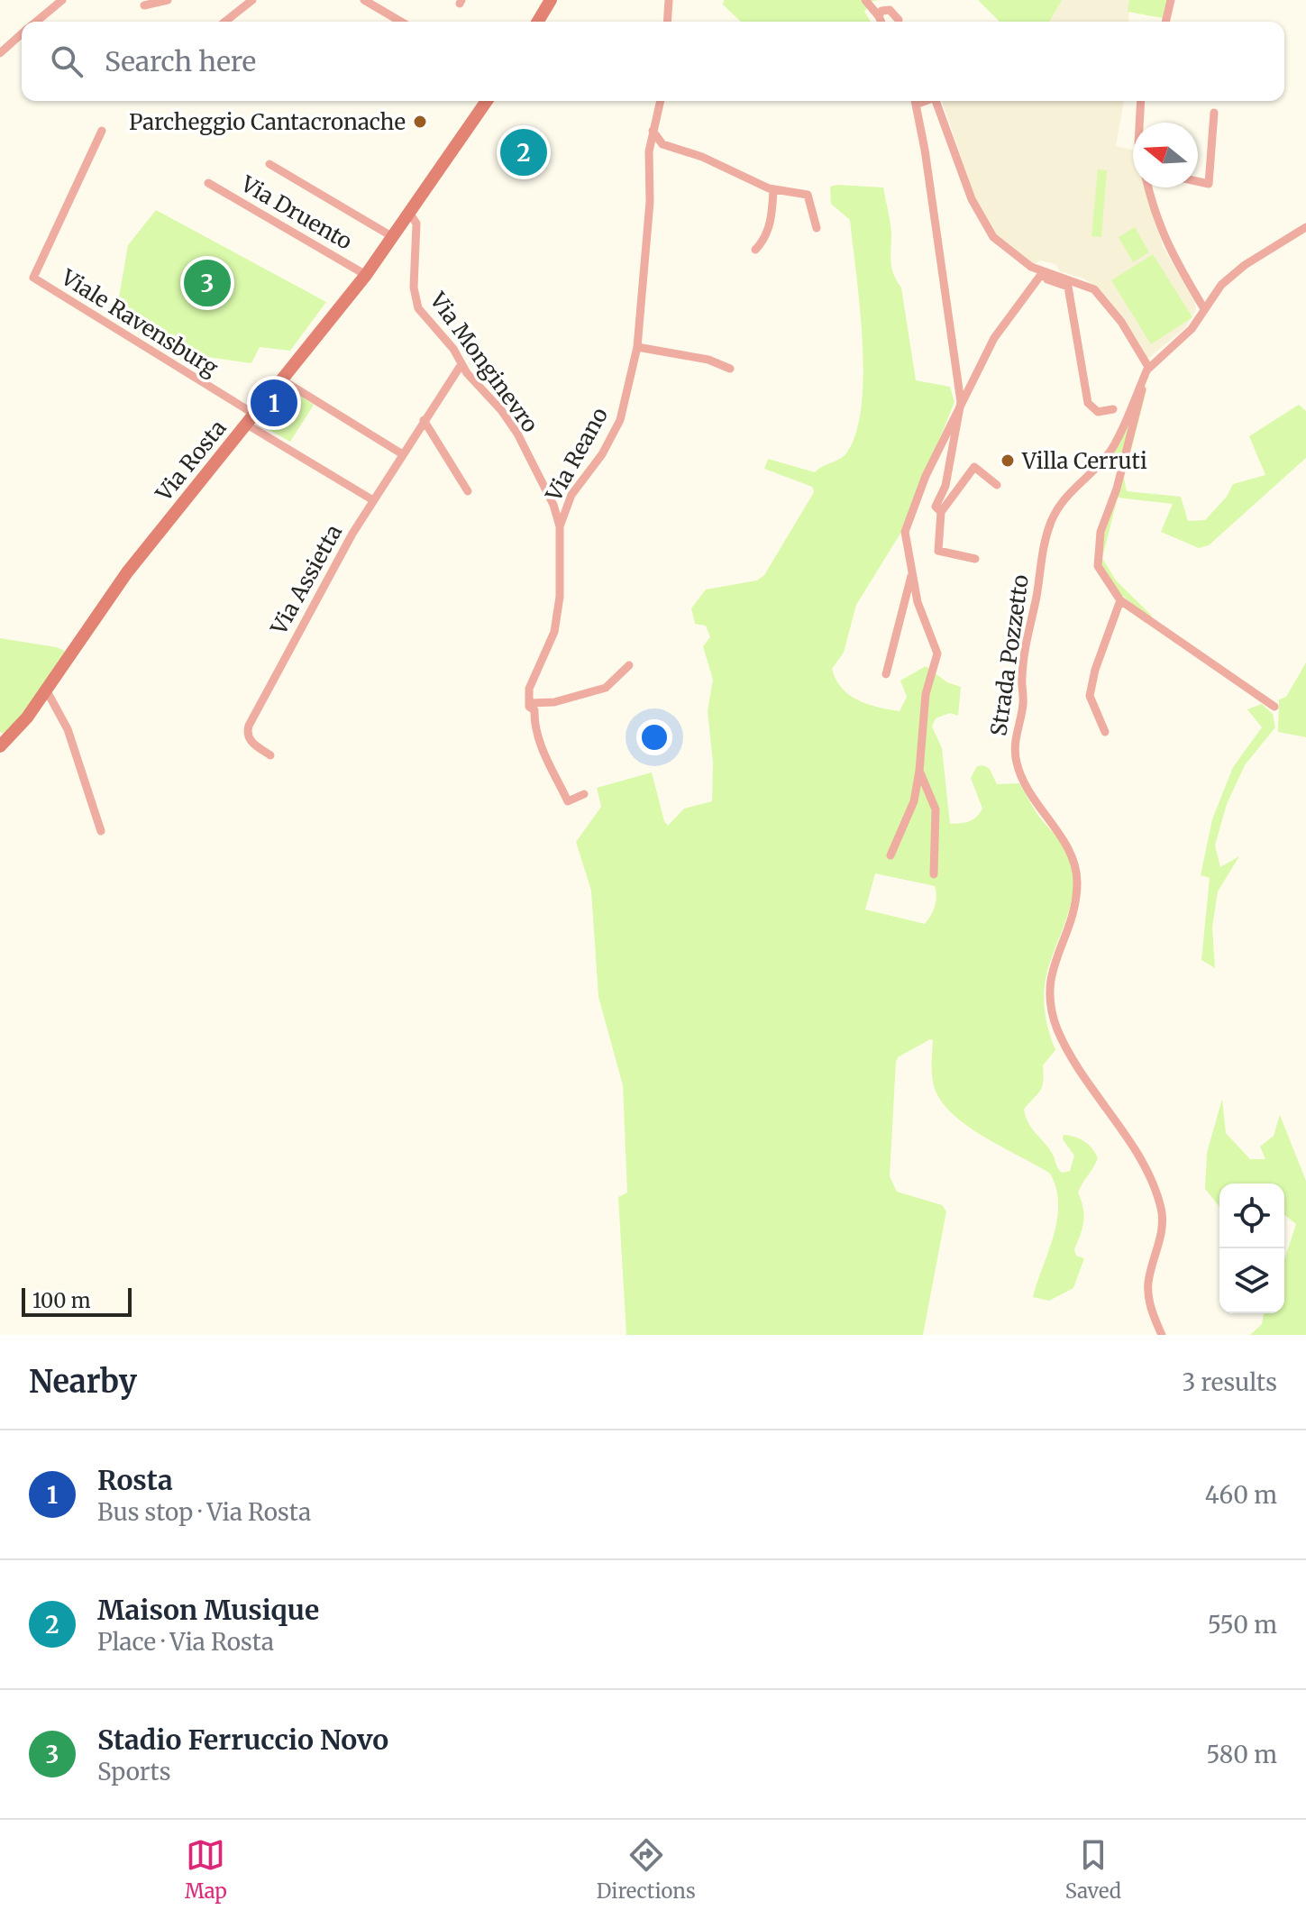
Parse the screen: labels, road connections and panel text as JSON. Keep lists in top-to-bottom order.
{
  "streets": {
    "street": [
      "Via Druento",
      "Viale Ravensburg",
      "Via Monginevro",
      "Via Reano",
      "Via Rosta",
      "Via Assietta",
      "Strada Pozzetto"
    ]
  },
  "crossings": [
    ["Via Druento", "Via Rosta"],
    ["Viale Ravensburg", "Via Rosta"],
    ["Via Monginevro", "Via Reano"],
    ["Via Monginevro", "Via Rosta"],
    ["Via Monginevro", "Via Assietta"]
  ],
  "places": ["Parcheggio Cantacronache", "Villa Cerruti"],
  "scale_bar": "100 m",
  "north": "left",
  "page": {
    "search": "Search here",
    "pins": ["2", "3", "1"],
    "scale": "100 m",
    "heading": ["Nearby", "3 results"],
    "list": [
      {
        "mark": "1",
        "name": "Rosta",
        "note": "Bus stop · Via Rosta",
        "value": "460 m"
      },
      {
        "mark": "2",
        "name": "Maison Musique",
        "note": "Place · Via Rosta",
        "value": "550 m"
      },
      {
        "mark": "3",
        "name": "Stadio Ferruccio Novo",
        "note": "Sports",
        "value": "580 m"
      }
    ],
    "nav": ["Map", "Directions", "Saved"]
  }
}
